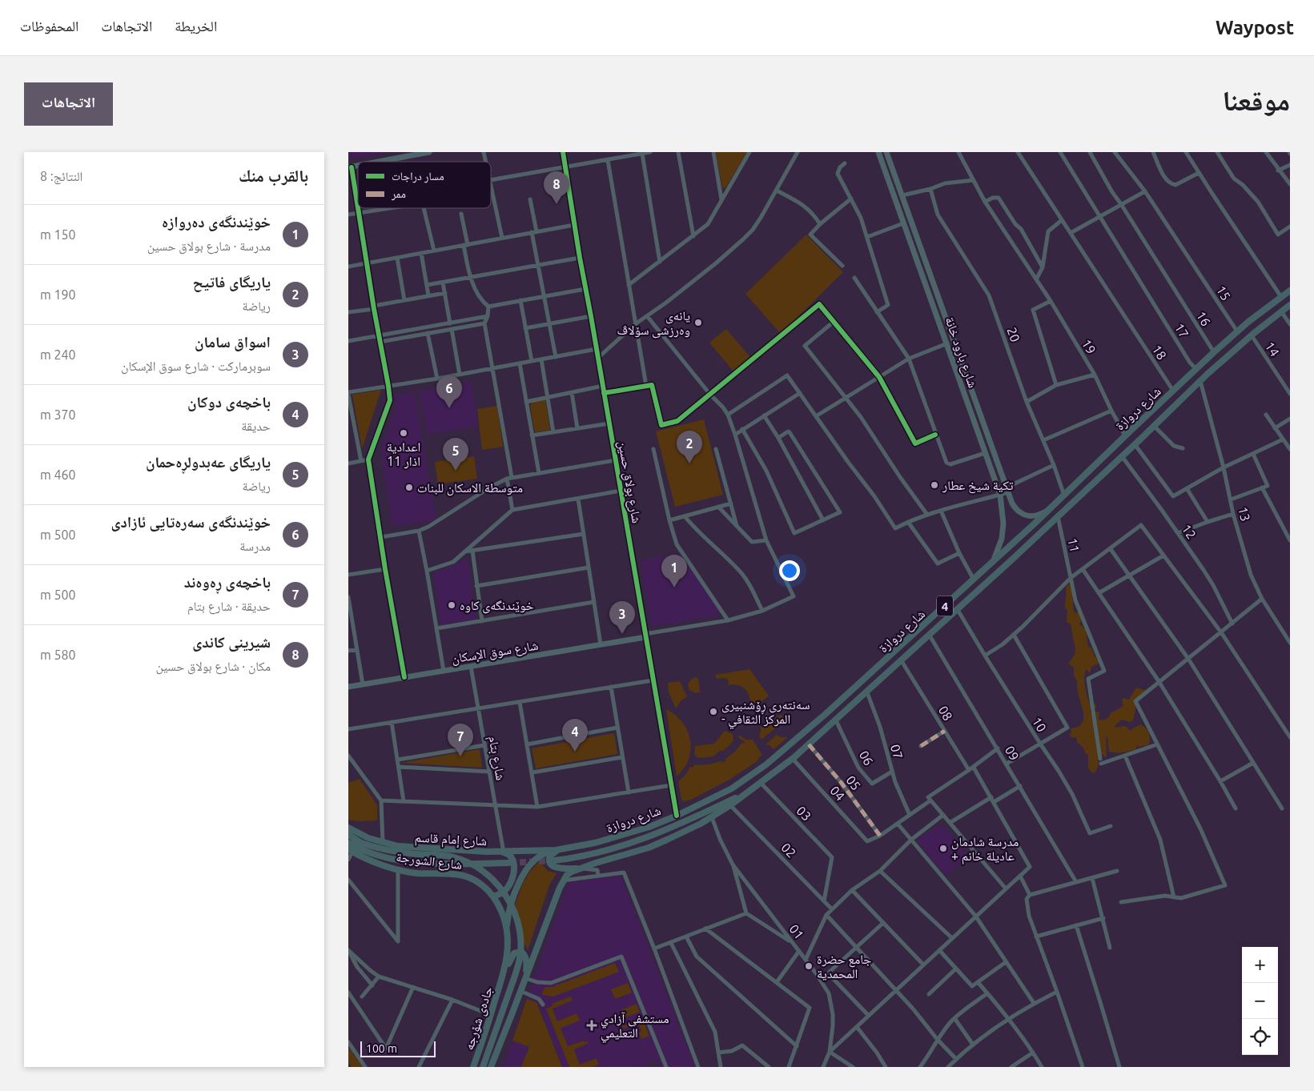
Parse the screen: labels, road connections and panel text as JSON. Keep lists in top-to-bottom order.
{
  "streets": {
    "main road": [
      "شارع دروازة",
      "4",
      "شارع إمام قاسم",
      "شارع الشورجة",
      "جادەی شۆرجە"
    ],
    "street": [
      "15",
      "16",
      "17",
      "20",
      "19",
      "14",
      "شارع بارود خانة",
      "18",
      "شارع بولاق حسين",
      "13",
      "12",
      "11",
      "شارع سوق الإسكان",
      "08",
      "10",
      "07",
      "09",
      "شارع بتام",
      "06",
      "05",
      "04",
      "03",
      "02",
      "01"
    ]
  },
  "crossings": [
    ["15", "شارع دروازة"],
    ["16", "شارع دروازة"],
    ["17", "شارع دروازة"],
    ["20", "شارع دروازة"],
    ["19", "شارع دروازة"],
    ["14", "شارع دروازة"],
    ["شارع بارود خانة", "شارع دروازة"],
    ["18", "شارع دروازة"],
    ["شارع دروازة", "شارع بولاق حسين"],
    ["شارع دروازة", "13"],
    ["شارع دروازة", "12"],
    ["شارع دروازة", "11"],
    ["شارع دروازة", "08"],
    ["شارع دروازة", "10"],
    ["شارع دروازة", "07"],
    ["شارع دروازة", "09"],
    ["شارع دروازة", "06"],
    ["شارع دروازة", "05"],
    ["شارع دروازة", "04"],
    ["شارع دروازة", "03"],
    ["شارع دروازة", "شارع إمام قاسم"],
    ["شارع بولاق حسين", "شارع سوق الإسكان"],
    ["شارع سوق الإسكان", "شارع بتام"],
    ["07", "06"],
    ["شارع بتام", "شارع إمام قاسم"],
    ["05", "04"],
    ["03", "02"],
    ["شارع الشورجة", "جادەی شۆرجە"]
  ],
  "places": {
    "other": [
      "یانەی وەرزشی سۆلاڤ",
      "اعدادية 11 اذار",
      "تكية شيخ عطار",
      "متوسطة الاسكان للبنات",
      "خوێندنگەی کاوە",
      "سەنتەری ڕۆشنبیری - المرکز الثقافي",
      "مدرسة شادمان + عاديلة خانم",
      "جامع حضرة المحمدية"
    ],
    "health": ["مستشفى آزادي التعليمي"]
  },
  "legend": ["مسار دراجات", "ممر"],
  "scale_bar": "100 m",
  "page": {
    "header": "Waypost",
    "nav": ["الخريطة", "الاتجاهات", "المحفوظات"],
    "title": "موقعنا",
    "buttons": "الاتجاهات",
    "heading": ["بالقرب منك", "النتائج: 8"],
    "pins": [
      "8",
      "6",
      "2",
      "5",
      "1",
      "3",
      "4",
      "7"
    ],
    "list": [
      {
        "mark": "1",
        "name": "خوێندنگەی دەروازە",
        "note": "مدرسة · شارع بولاق حسين",
        "value": "150 m"
      },
      {
        "mark": "2",
        "name": "یاریگای فاتیح",
        "note": "رياضة",
        "value": "190 m"
      },
      {
        "mark": "3",
        "name": "اسواق سامان",
        "note": "سوبرماركت · شارع سوق الإسكان",
        "value": "240 m"
      },
      {
        "mark": "4",
        "name": "باخچەی دوکان",
        "note": "حديقة",
        "value": "370 m"
      },
      {
        "mark": "5",
        "name": "یاریگای عەبدولڕەحمان",
        "note": "رياضة",
        "value": "460 m"
      },
      {
        "mark": "6",
        "name": "خوێندنگەی سەرەتایی ئازادی",
        "note": "مدرسة",
        "value": "500 m"
      },
      {
        "mark": "7",
        "name": "باخچەی ڕەوەند",
        "note": "حديقة · شارع بتام",
        "value": "500 m"
      },
      {
        "mark": "8",
        "name": "شیرینی کاندی",
        "note": "مكان · شارع بولاق حسين",
        "value": "580 m"
      }
    ],
    "map_buttons": ["+", "−"],
    "scale": "100 m"
  }
}
